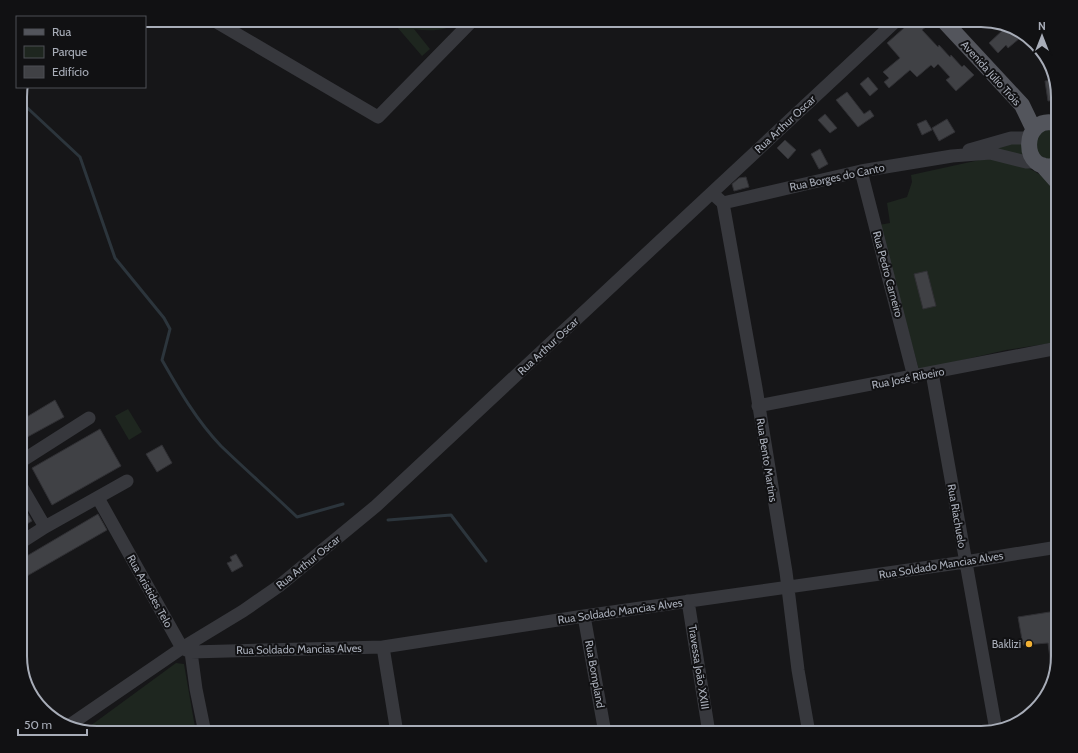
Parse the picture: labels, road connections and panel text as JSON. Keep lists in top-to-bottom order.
{
  "streets": {
    "main road": ["Avenida Júlio Tróis"],
    "street": [
      "Rua Arthur Oscar",
      "Rua Borges do Canto",
      "Rua Pedro Carneiro",
      "Rua José Ribeiro",
      "Rua Bento Martins",
      "Rua Riachuelo",
      "Rua Soldado Mancias Alves",
      "Rua Aristides Telo",
      "Travessa João XXIII",
      "Rua Bompland"
    ]
  },
  "crossings": [
    ["Avenida Júlio Tróis", "Rua Borges do Canto"],
    ["Rua Arthur Oscar", "Rua Soldado Mancias Alves"],
    ["Rua Arthur Oscar", "Rua Aristides Telo"],
    ["Rua Borges do Canto", "Rua Pedro Carneiro"],
    ["Rua Borges do Canto", "Rua Bento Martins"],
    ["Rua Pedro Carneiro", "Rua José Ribeiro"],
    ["Rua José Ribeiro", "Rua Bento Martins"],
    ["Rua José Ribeiro", "Rua Riachuelo"],
    ["Rua Bento Martins", "Rua Soldado Mancias Alves"],
    ["Rua Riachuelo", "Rua Soldado Mancias Alves"],
    ["Rua Soldado Mancias Alves", "Rua Aristides Telo"],
    ["Rua Soldado Mancias Alves", "Travessa João XXIII"],
    ["Rua Soldado Mancias Alves", "Rua Bompland"]
  ],
  "places": ["Baklizi"],
  "legend": ["Rua", "Parque", "Edifício"],
  "scale_bar": "50 m",
  "north": "top"
}
